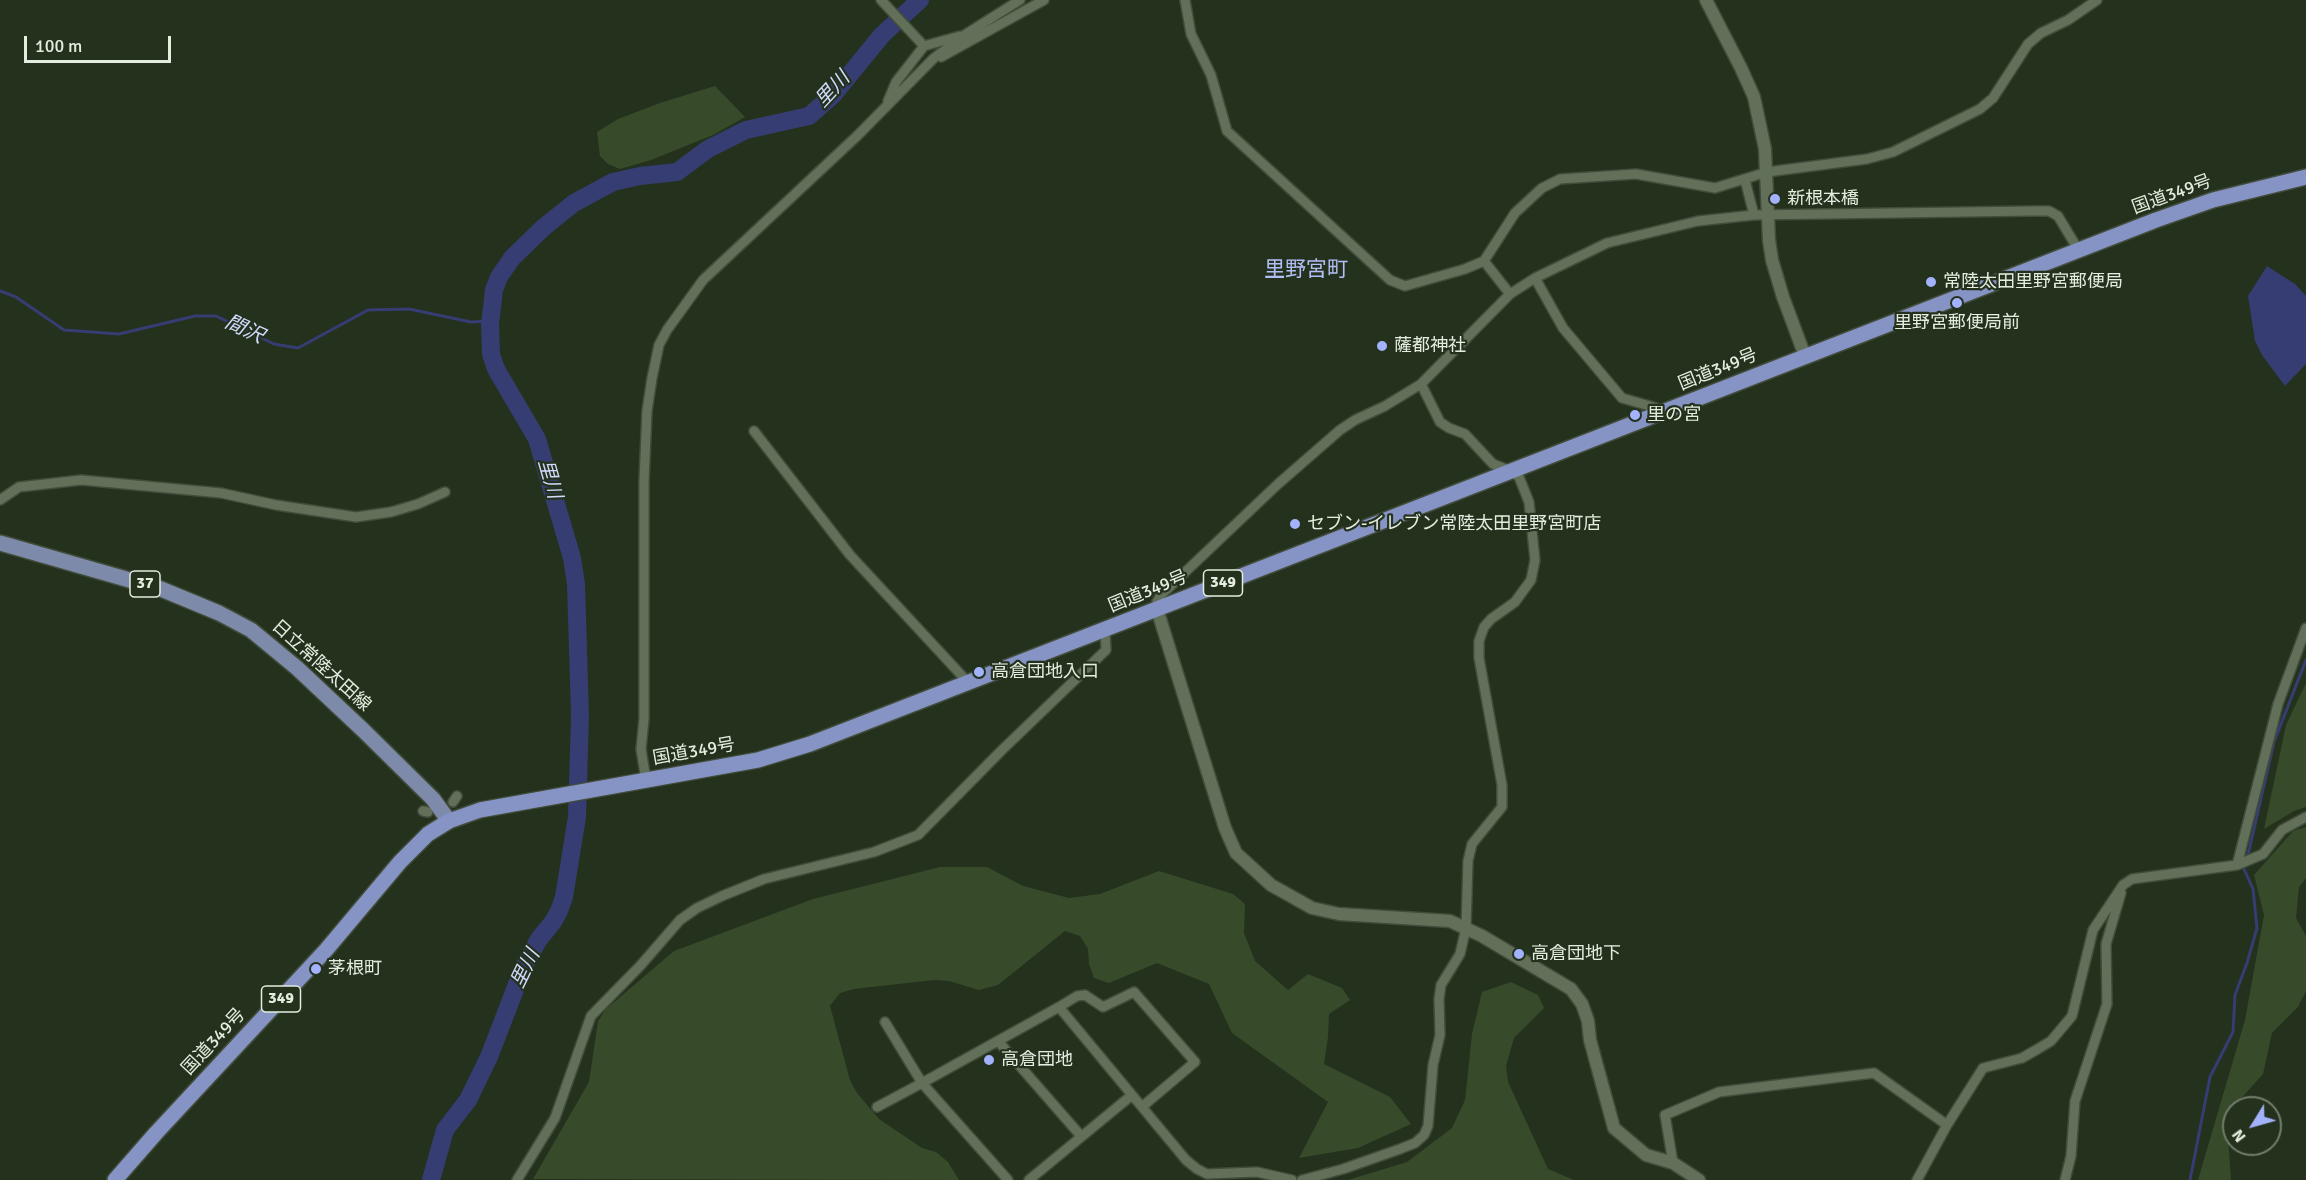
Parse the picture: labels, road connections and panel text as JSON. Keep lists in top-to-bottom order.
{
  "streets": {
    "highway": ["国道349号", "349"],
    "main road": ["37", "日立常陸太田線"]
  },
  "crossings": [
    ["国道349号", "日立常陸太田線"]
  ],
  "districts": ["里野宮町"],
  "water": ["里川", "間沢"],
  "places": [
    "新根本橋",
    "常陸太田里野宮郵便局",
    "里野宮郵便局前",
    "薩都神社",
    "里の宮",
    "セブン-イレブン常陸太田里野宮町店",
    "高倉団地入口",
    "高倉団地下",
    "茅根町",
    "高倉団地"
  ],
  "scale_bar": "100 m",
  "north": "bottom left"
}
